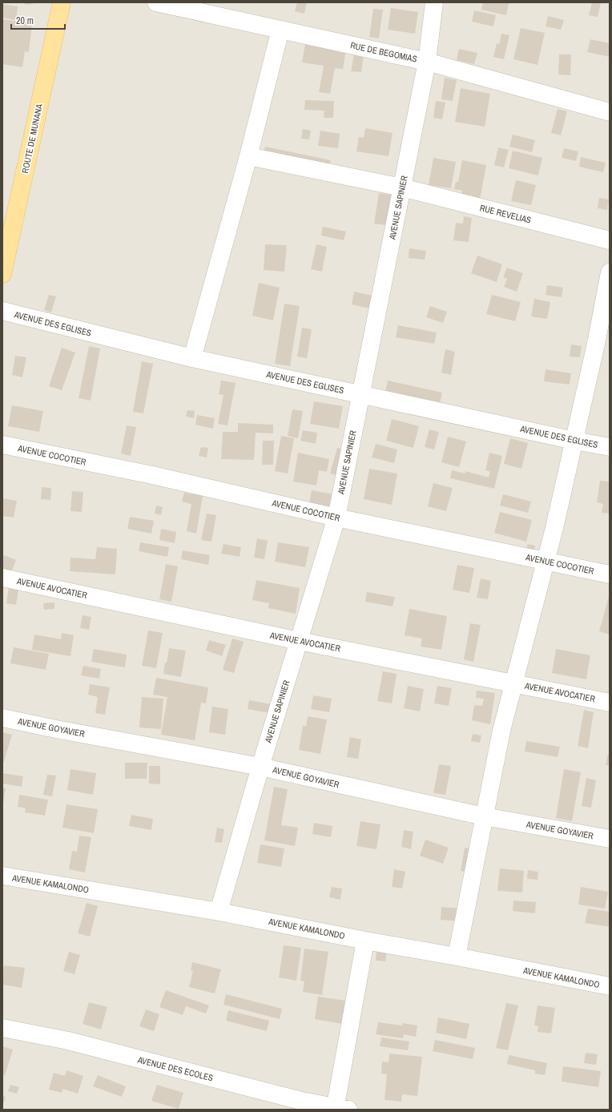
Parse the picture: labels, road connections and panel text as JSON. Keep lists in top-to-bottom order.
{
  "streets": {
    "main road": ["ROUTE DE MUNANA"],
    "street": [
      "RUE DE BEGOMIAS",
      "AVENUE SAPINIER",
      "RUE REVELIAS",
      "AVENUE DES EGLISES",
      "AVENUE COCOTIER",
      "AVENUE AVOCATIER",
      "AVENUE GOYAVIER",
      "AVENUE KAMALONDO",
      "AVENUE DES ECOLES"
    ]
  },
  "crossings": [
    ["RUE DE BEGOMIAS", "AVENUE SAPINIER"],
    ["AVENUE SAPINIER", "RUE REVELIAS"],
    ["AVENUE SAPINIER", "AVENUE DES EGLISES"],
    ["AVENUE SAPINIER", "AVENUE COCOTIER"],
    ["AVENUE SAPINIER", "AVENUE AVOCATIER"],
    ["AVENUE SAPINIER", "AVENUE GOYAVIER"],
    ["AVENUE SAPINIER", "AVENUE KAMALONDO"]
  ],
  "scale_bar": "20 m"
}
